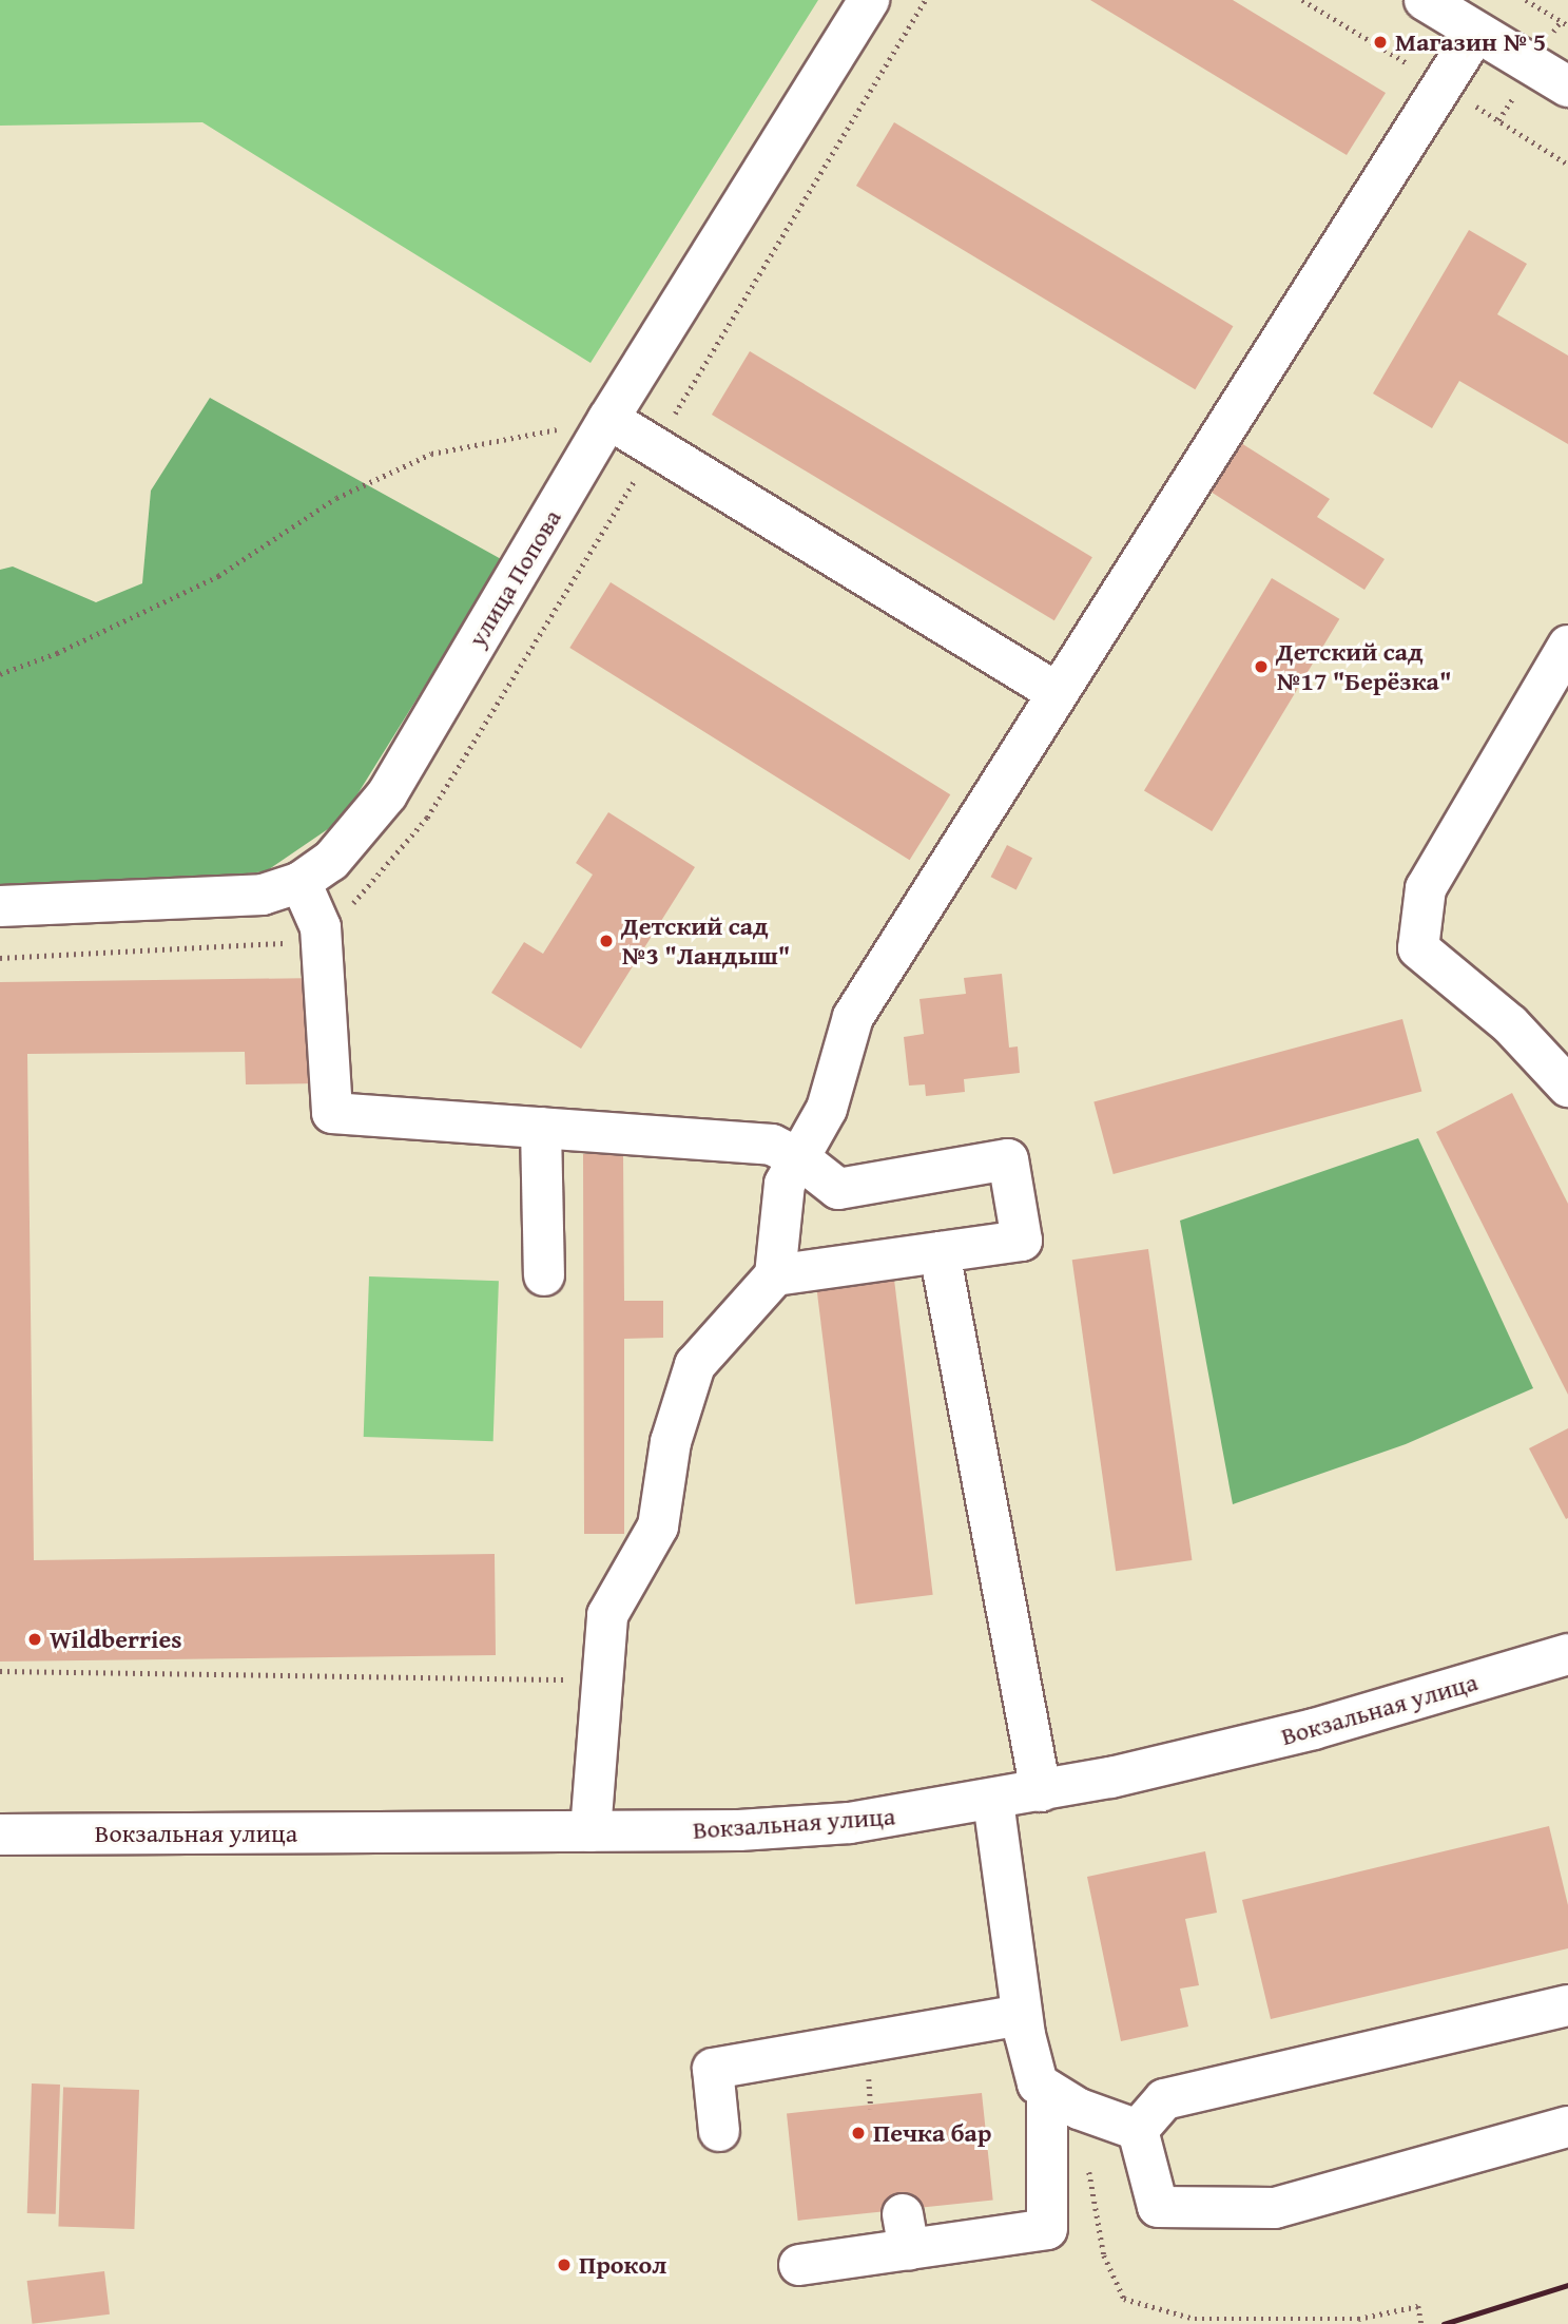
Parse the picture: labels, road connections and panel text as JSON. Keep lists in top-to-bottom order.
{
  "streets": {
    "street": ["улица Попова", "Вокзальная улица"]
  },
  "places": [
    "Магазин № 5",
    "Детский сад №17 \"Берёзка\"",
    "Детский сад №3 \"Ландыш\"",
    "Wildberries",
    "Печка бар",
    "Прокол"
  ]
}
